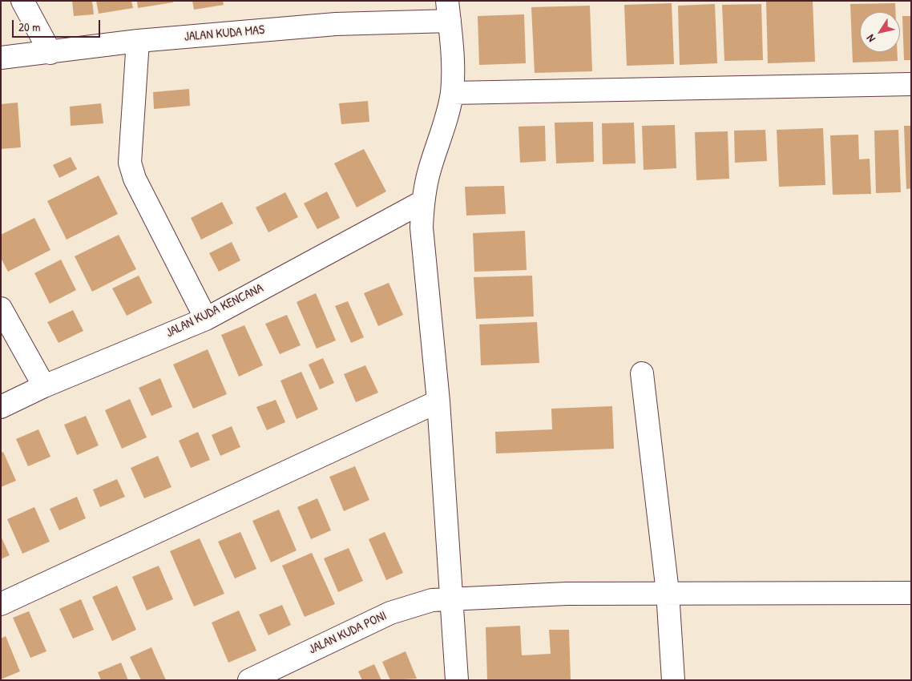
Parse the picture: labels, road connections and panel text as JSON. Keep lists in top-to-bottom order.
{
  "streets": {
    "street": ["JALAN KUDA MAS", "JALAN KUDA KENCANA", "JALAN KUDA PONI"]
  },
  "scale_bar": "20 m",
  "north": "bottom left"
}
